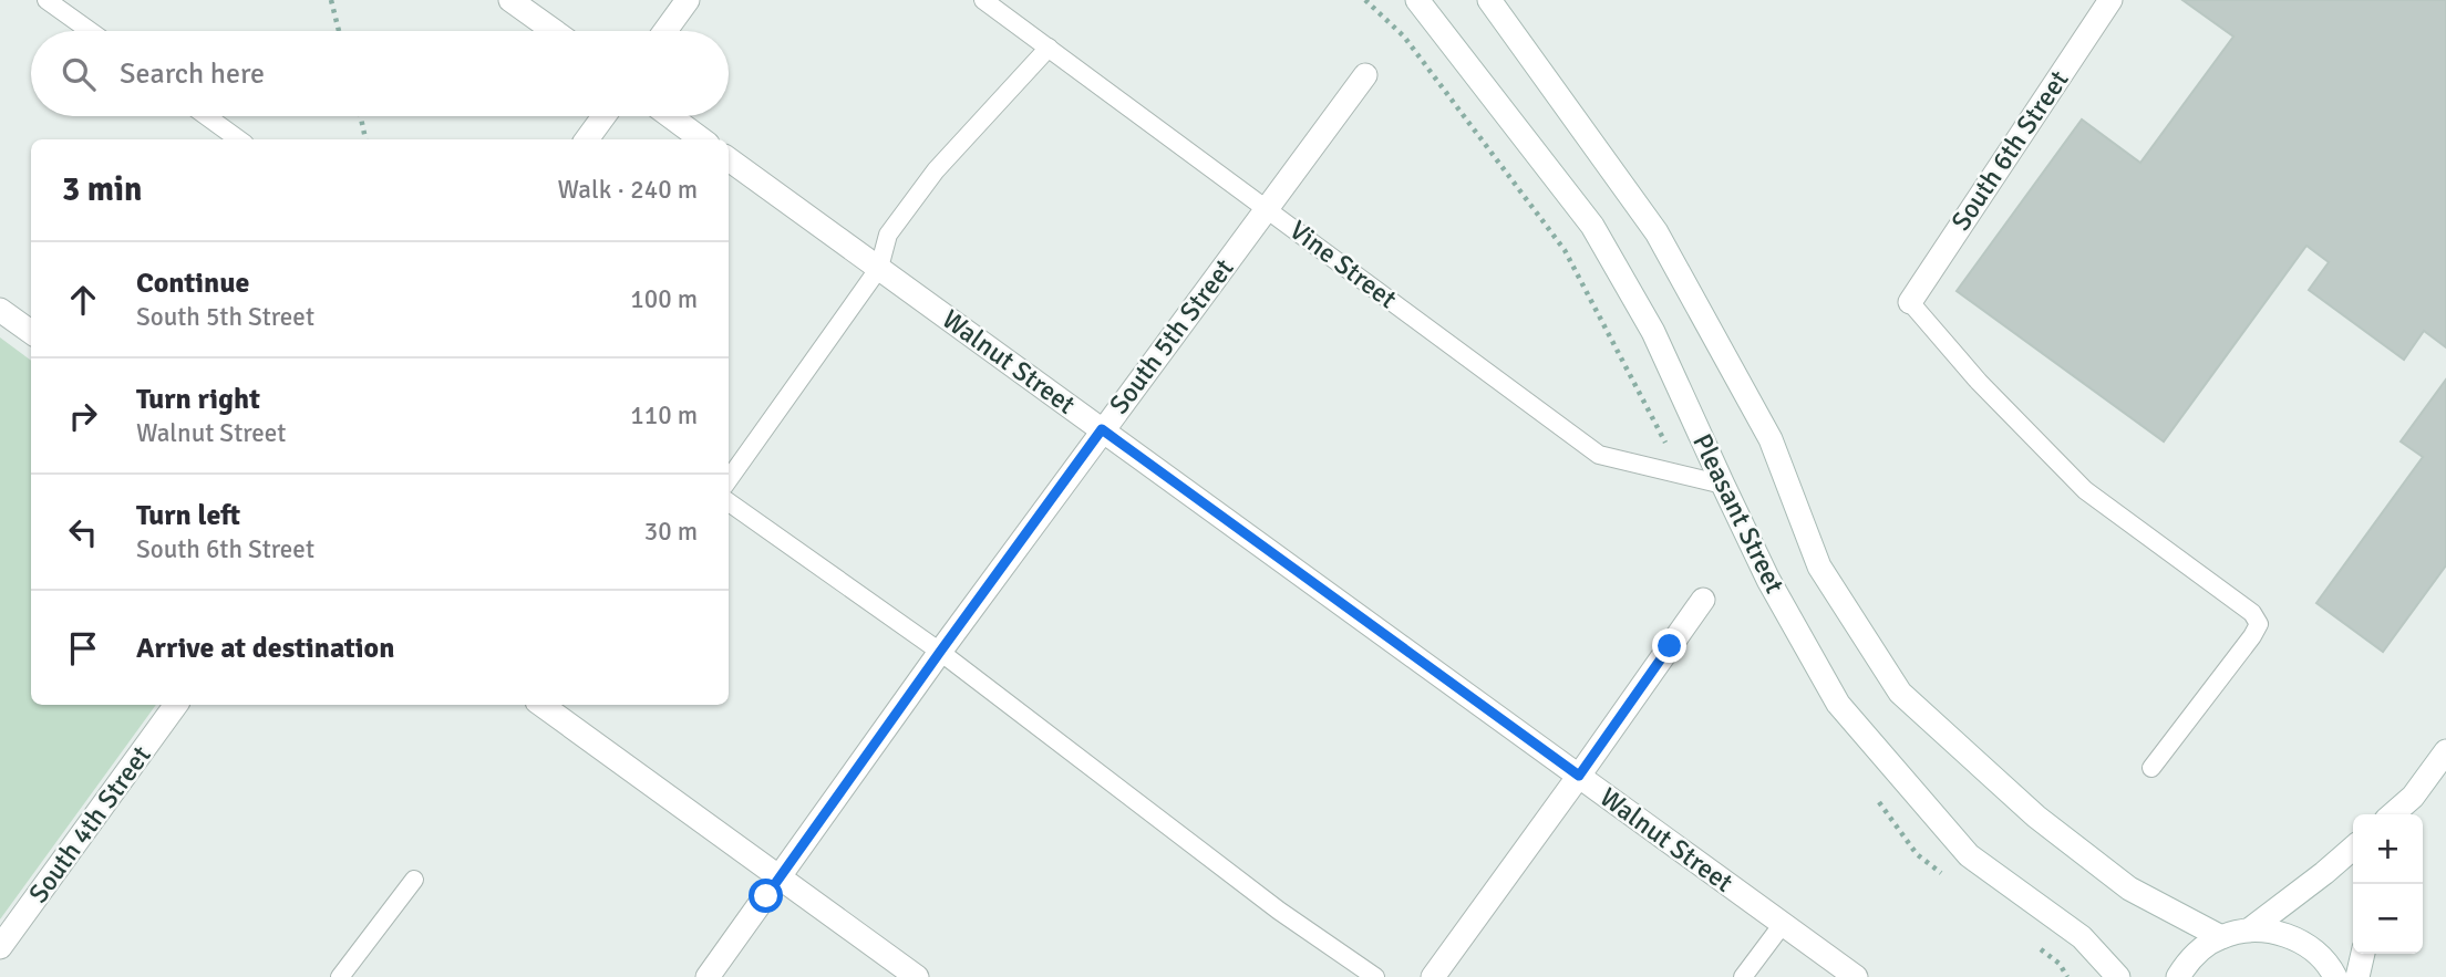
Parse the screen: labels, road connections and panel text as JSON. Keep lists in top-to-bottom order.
{
  "streets": {
    "street": [
      "South 6th Street",
      "South 5th Street",
      "Walnut Street",
      "Pleasant Street",
      "South 4th Street"
    ],
    "lane": ["Vine Street"]
  },
  "crossings": [
    ["Vine Street", "South 5th Street"],
    ["Vine Street", "Pleasant Street"],
    ["South 5th Street", "Walnut Street"]
  ],
  "page": {
    "search": "Search here",
    "heading": ["3 min", "Walk · 240 m"],
    "list": [
      ["Continue", "South 5th Street", "100 m"],
      ["Turn right", "Walnut Street", "110 m"],
      ["Turn left", "South 6th Street", "30 m"],
      "Arrive at destination"
    ],
    "map_buttons": ["+", "−"]
  }
}
